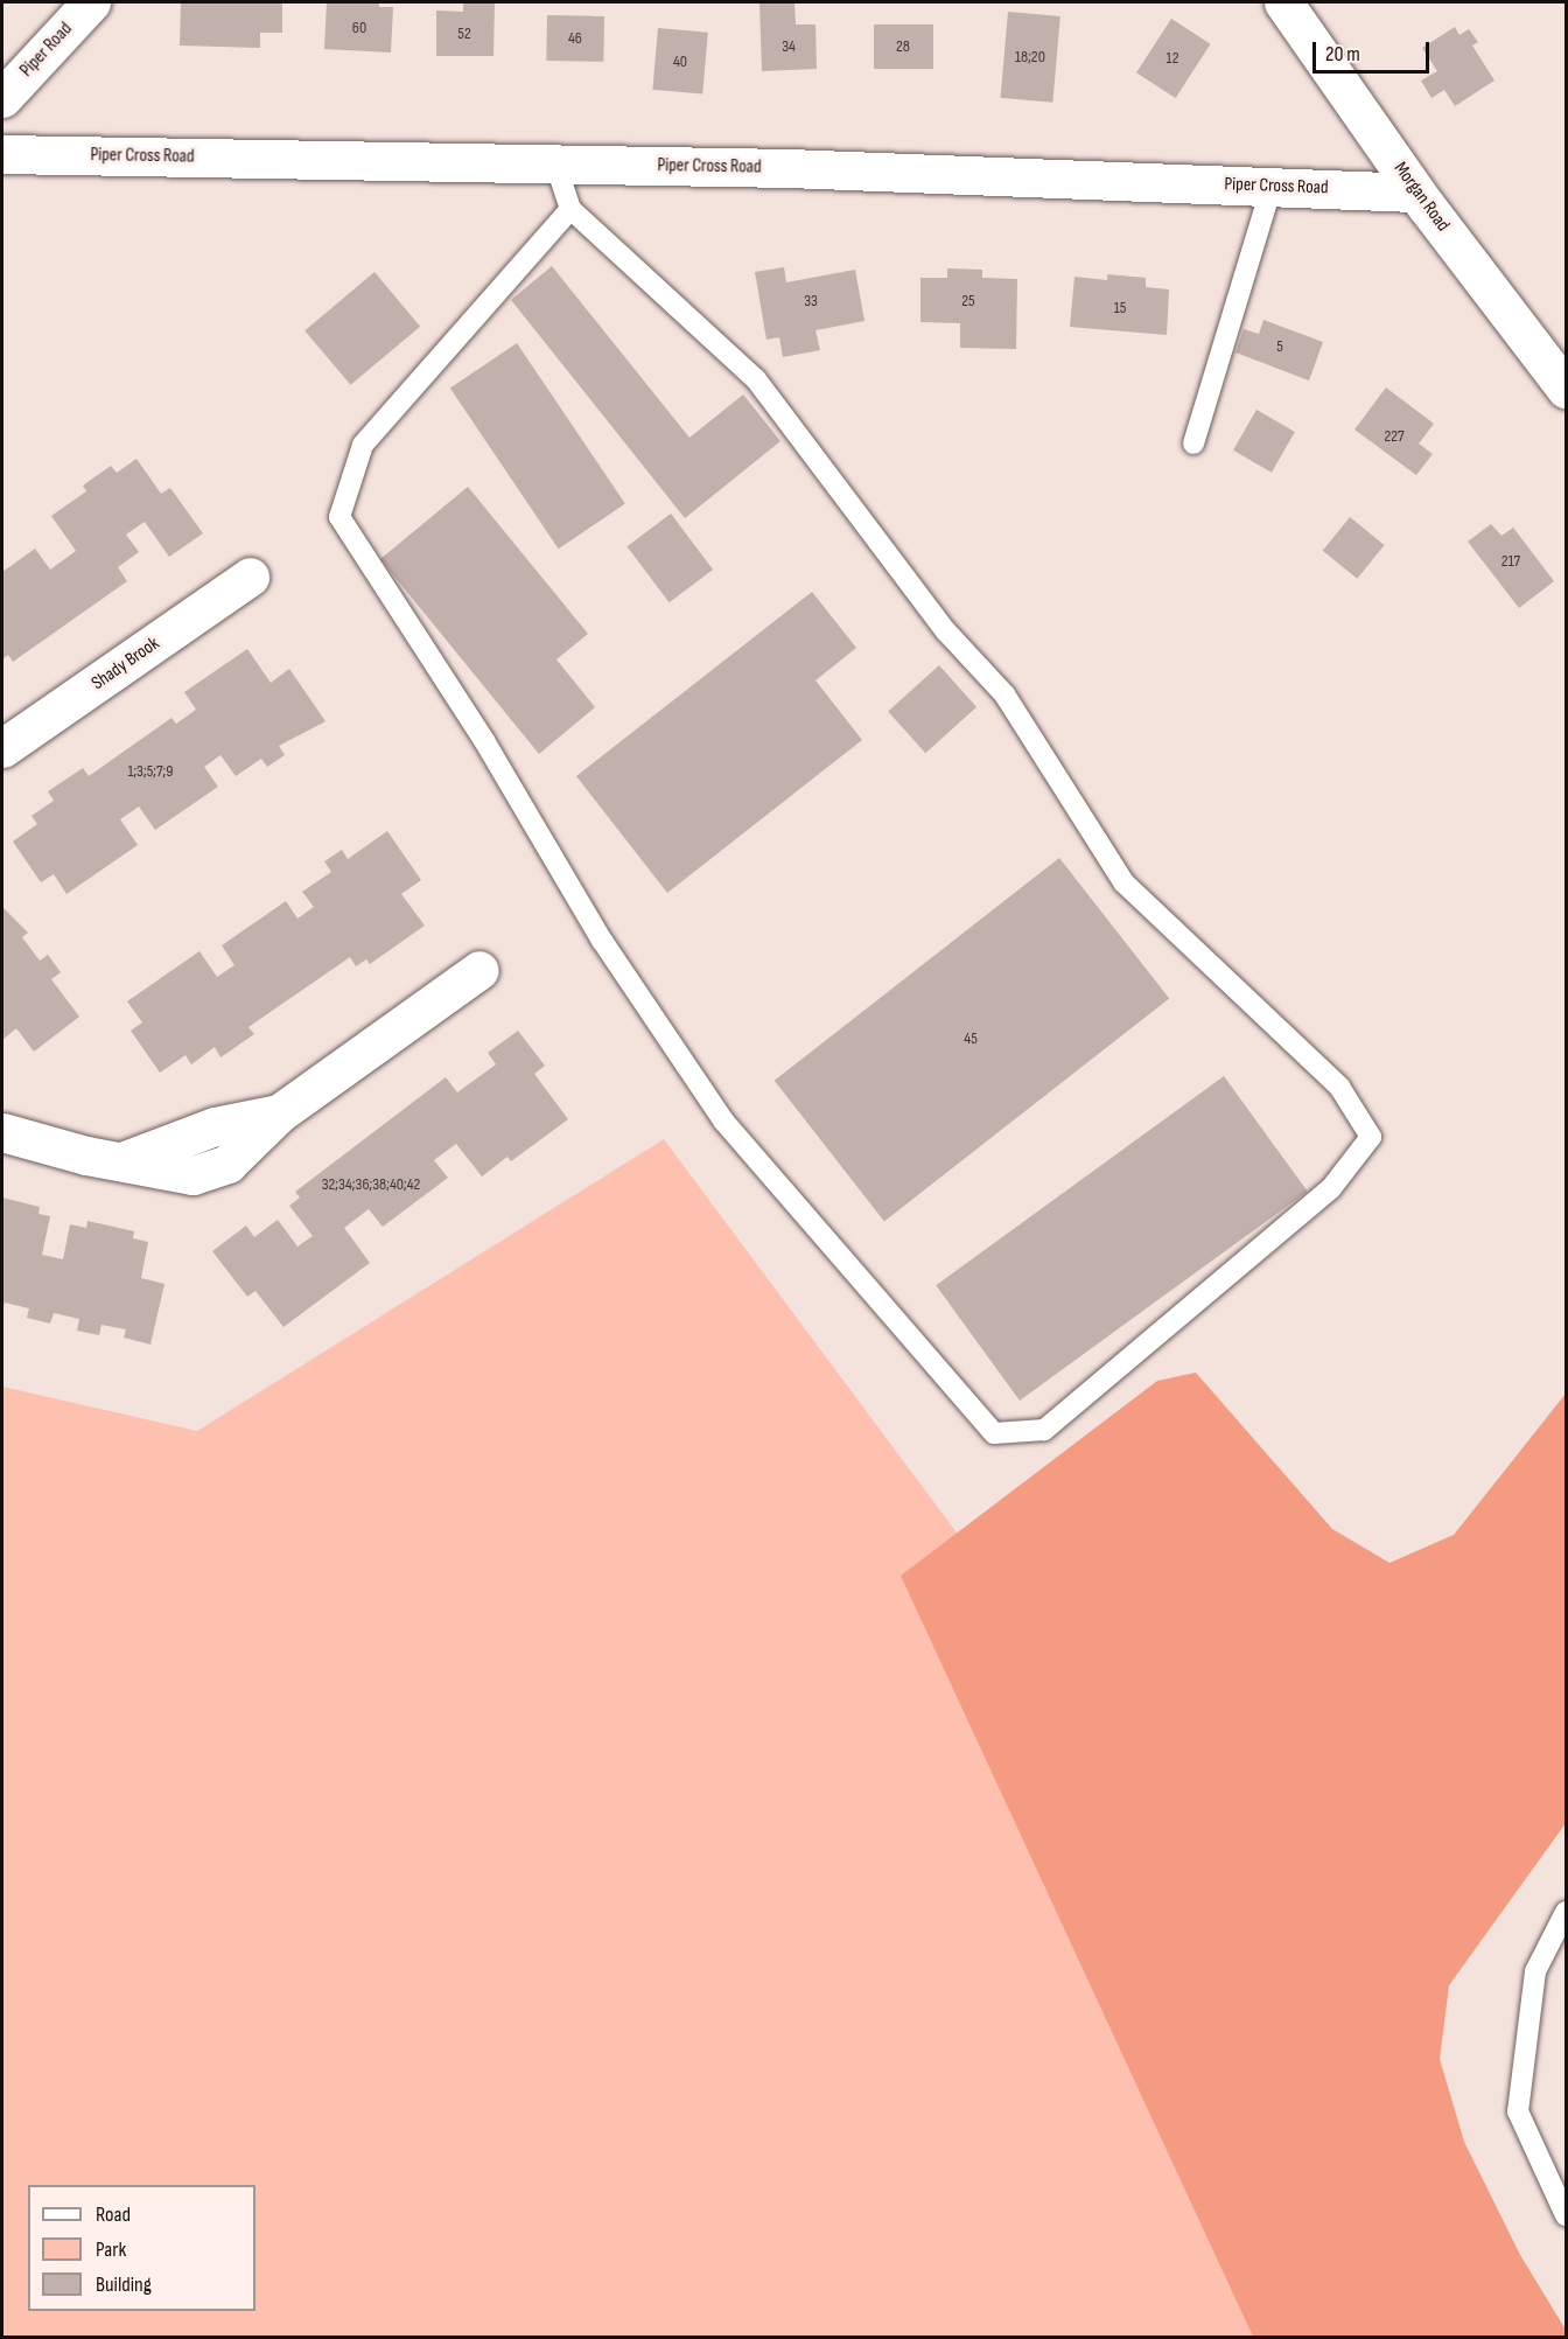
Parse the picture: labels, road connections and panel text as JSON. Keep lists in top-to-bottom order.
{
  "streets": {
    "main road": [
      "Piper Road",
      "Piper Cross Road",
      "Morgan Road",
      "Shady Brook"
    ]
  },
  "crossings": [
    ["Piper Cross Road", "Morgan Road"]
  ],
  "house_numbers": [
    "60",
    "52",
    "46",
    "34",
    "28",
    "18;20",
    "12",
    "40",
    "33",
    "25",
    "15",
    "5",
    "227",
    "217",
    "1;3;5;7;9",
    "45",
    "32;34;36;38;40;42"
  ],
  "legend": ["Road", "Park", "Building"],
  "scale_bar": "20 m"
}
